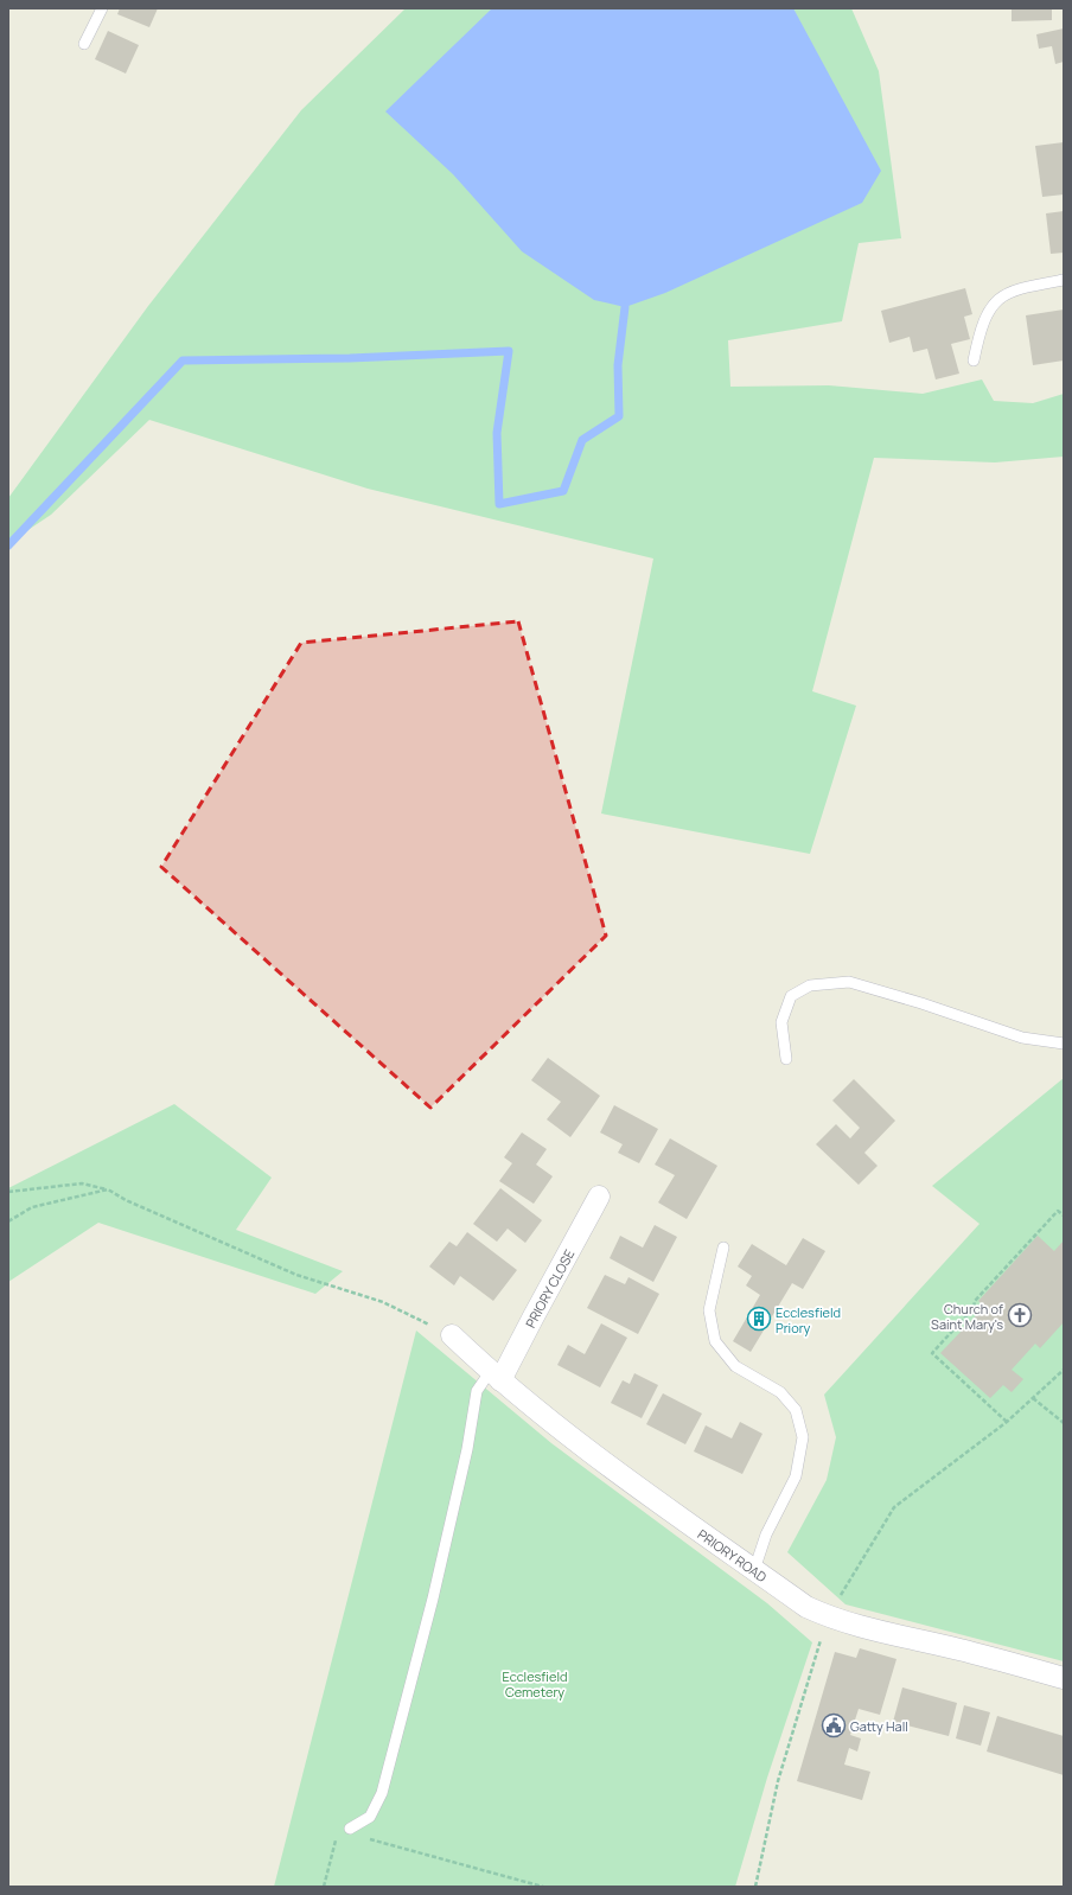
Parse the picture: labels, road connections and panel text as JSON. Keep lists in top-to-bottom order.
{
  "streets": {
    "street": ["PRIORY CLOSE", "PRIORY ROAD"]
  },
  "crossings": [
    ["PRIORY CLOSE", "PRIORY ROAD"]
  ],
  "parks": ["Ecclesfield Cemetery"],
  "places": {
    "church": ["Church of Saint Mary's"],
    "building": ["Ecclesfield Priory"],
    "public building": ["Gatty Hall"]
  }
}
